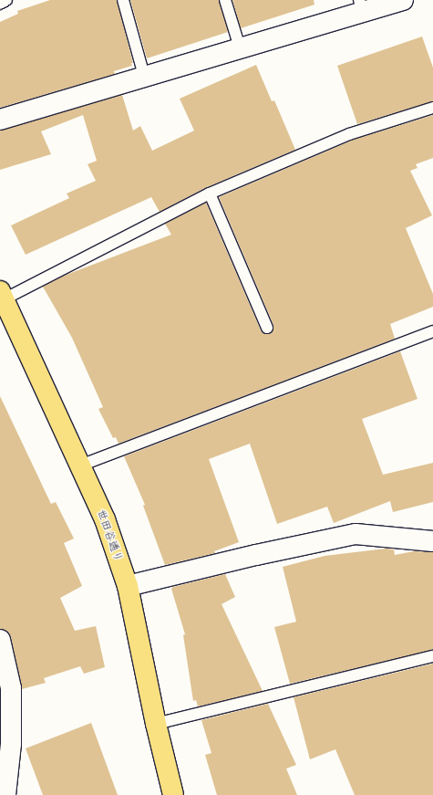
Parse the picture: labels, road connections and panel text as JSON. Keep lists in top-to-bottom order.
{
  "streets": {
    "main road": ["世田谷通り"]
  }
}
